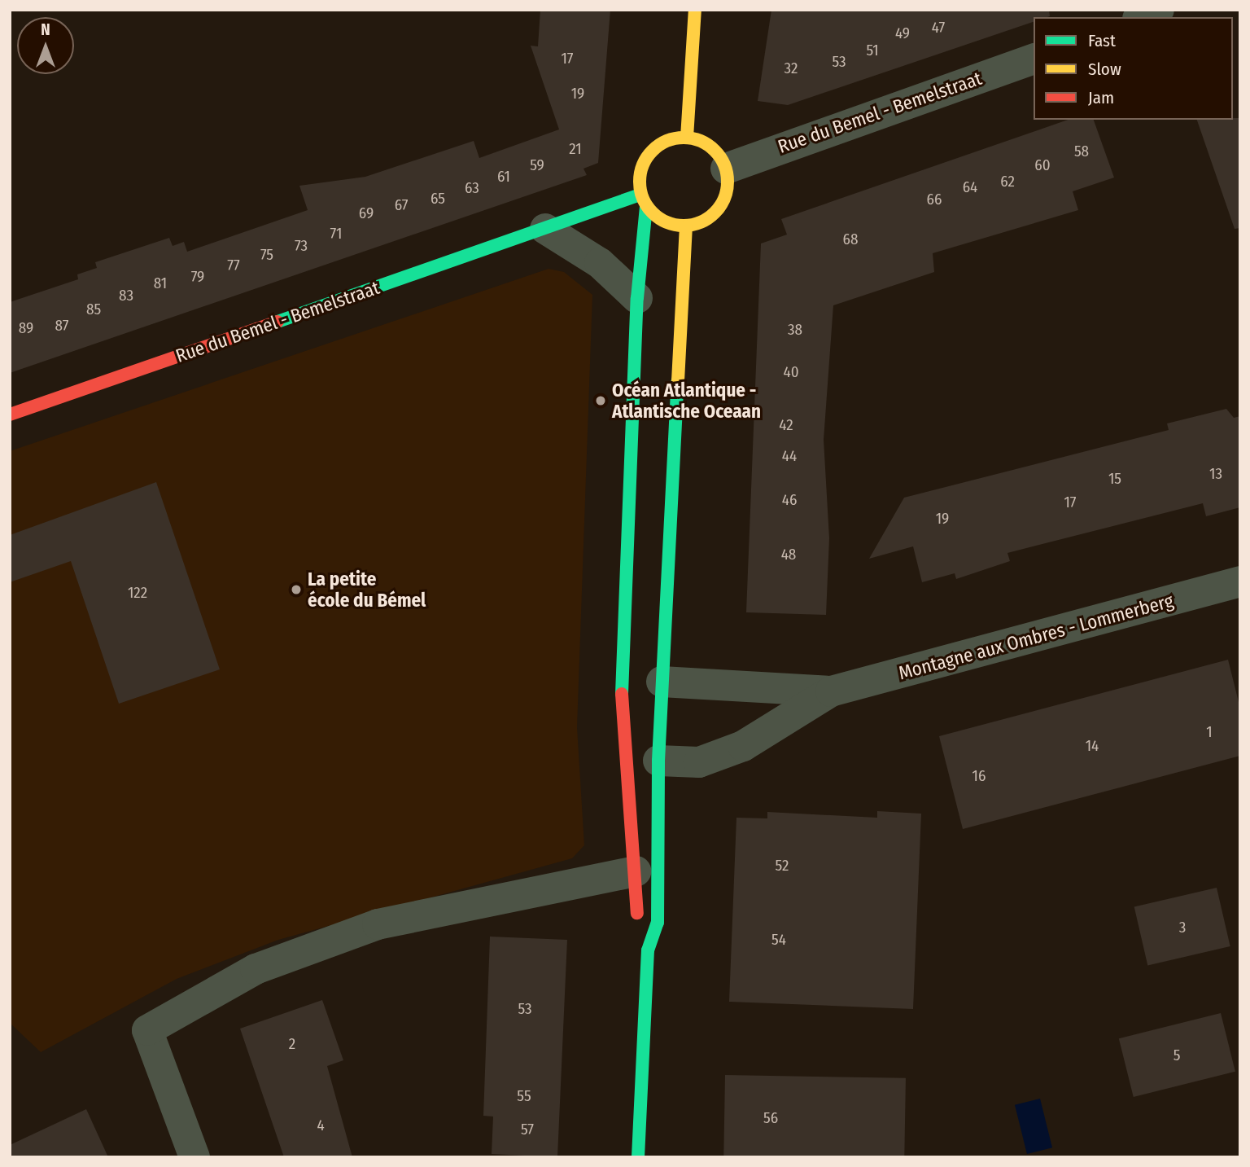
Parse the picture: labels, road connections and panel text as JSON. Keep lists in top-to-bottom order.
{
  "streets": {
    "street": ["Rue du Bemel - Bemelstraat", "Montagne aux Ombres - Lommerberg"]
  },
  "places": ["Océan Atlantique - Atlantische Oceaan", "La petite école du Bémel"],
  "house_numbers": [
    "47",
    "49",
    "51",
    "17",
    "53",
    "32",
    "19",
    "21",
    "58",
    "59",
    "60",
    "61",
    "62",
    "64",
    "63",
    "65",
    "66",
    "67",
    "69",
    "71",
    "68",
    "73",
    "75",
    "77",
    "79",
    "81",
    "83",
    "85",
    "87",
    "89",
    "38",
    "40",
    "42",
    "44",
    "13",
    "15",
    "46",
    "17",
    "19",
    "48",
    "122",
    "1",
    "14",
    "16",
    "52",
    "3",
    "54",
    "53",
    "2",
    "5",
    "55",
    "56",
    "4",
    "57"
  ],
  "legend": ["Fast", "Slow", "Jam"],
  "north": "top"
}
